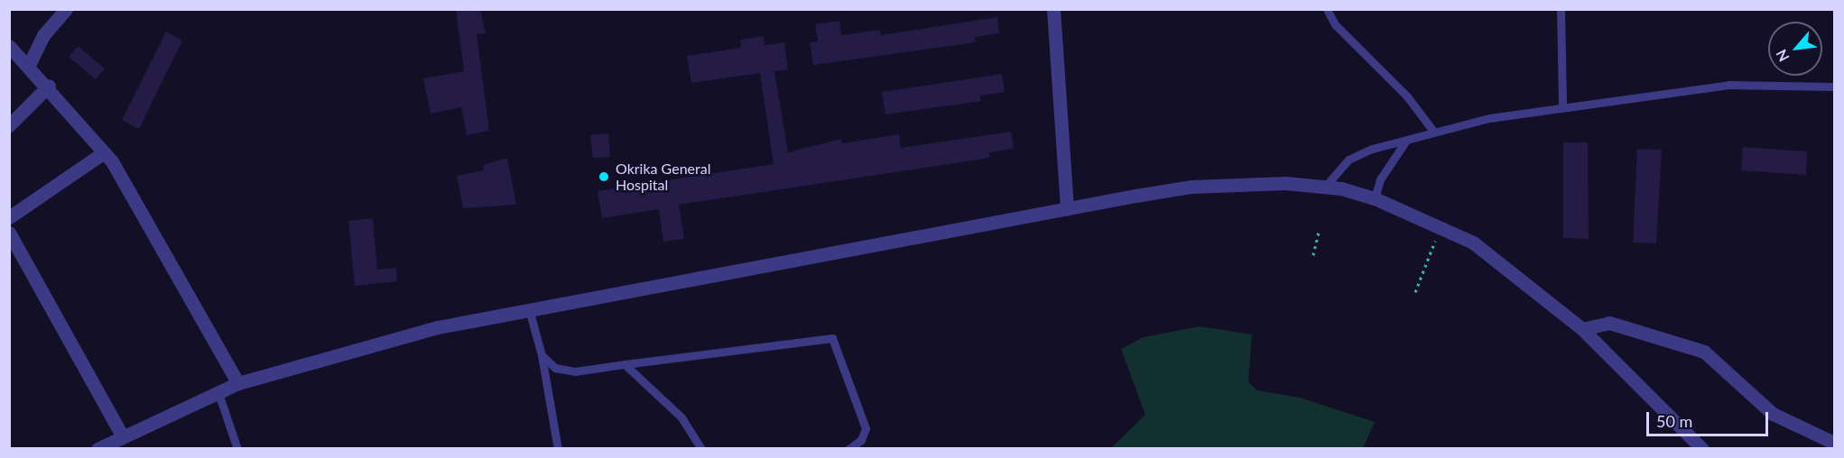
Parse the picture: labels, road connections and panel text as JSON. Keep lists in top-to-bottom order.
{
  "places": ["Okrika General Hospital"],
  "scale_bar": "50 m",
  "north": "bottom left"
}
